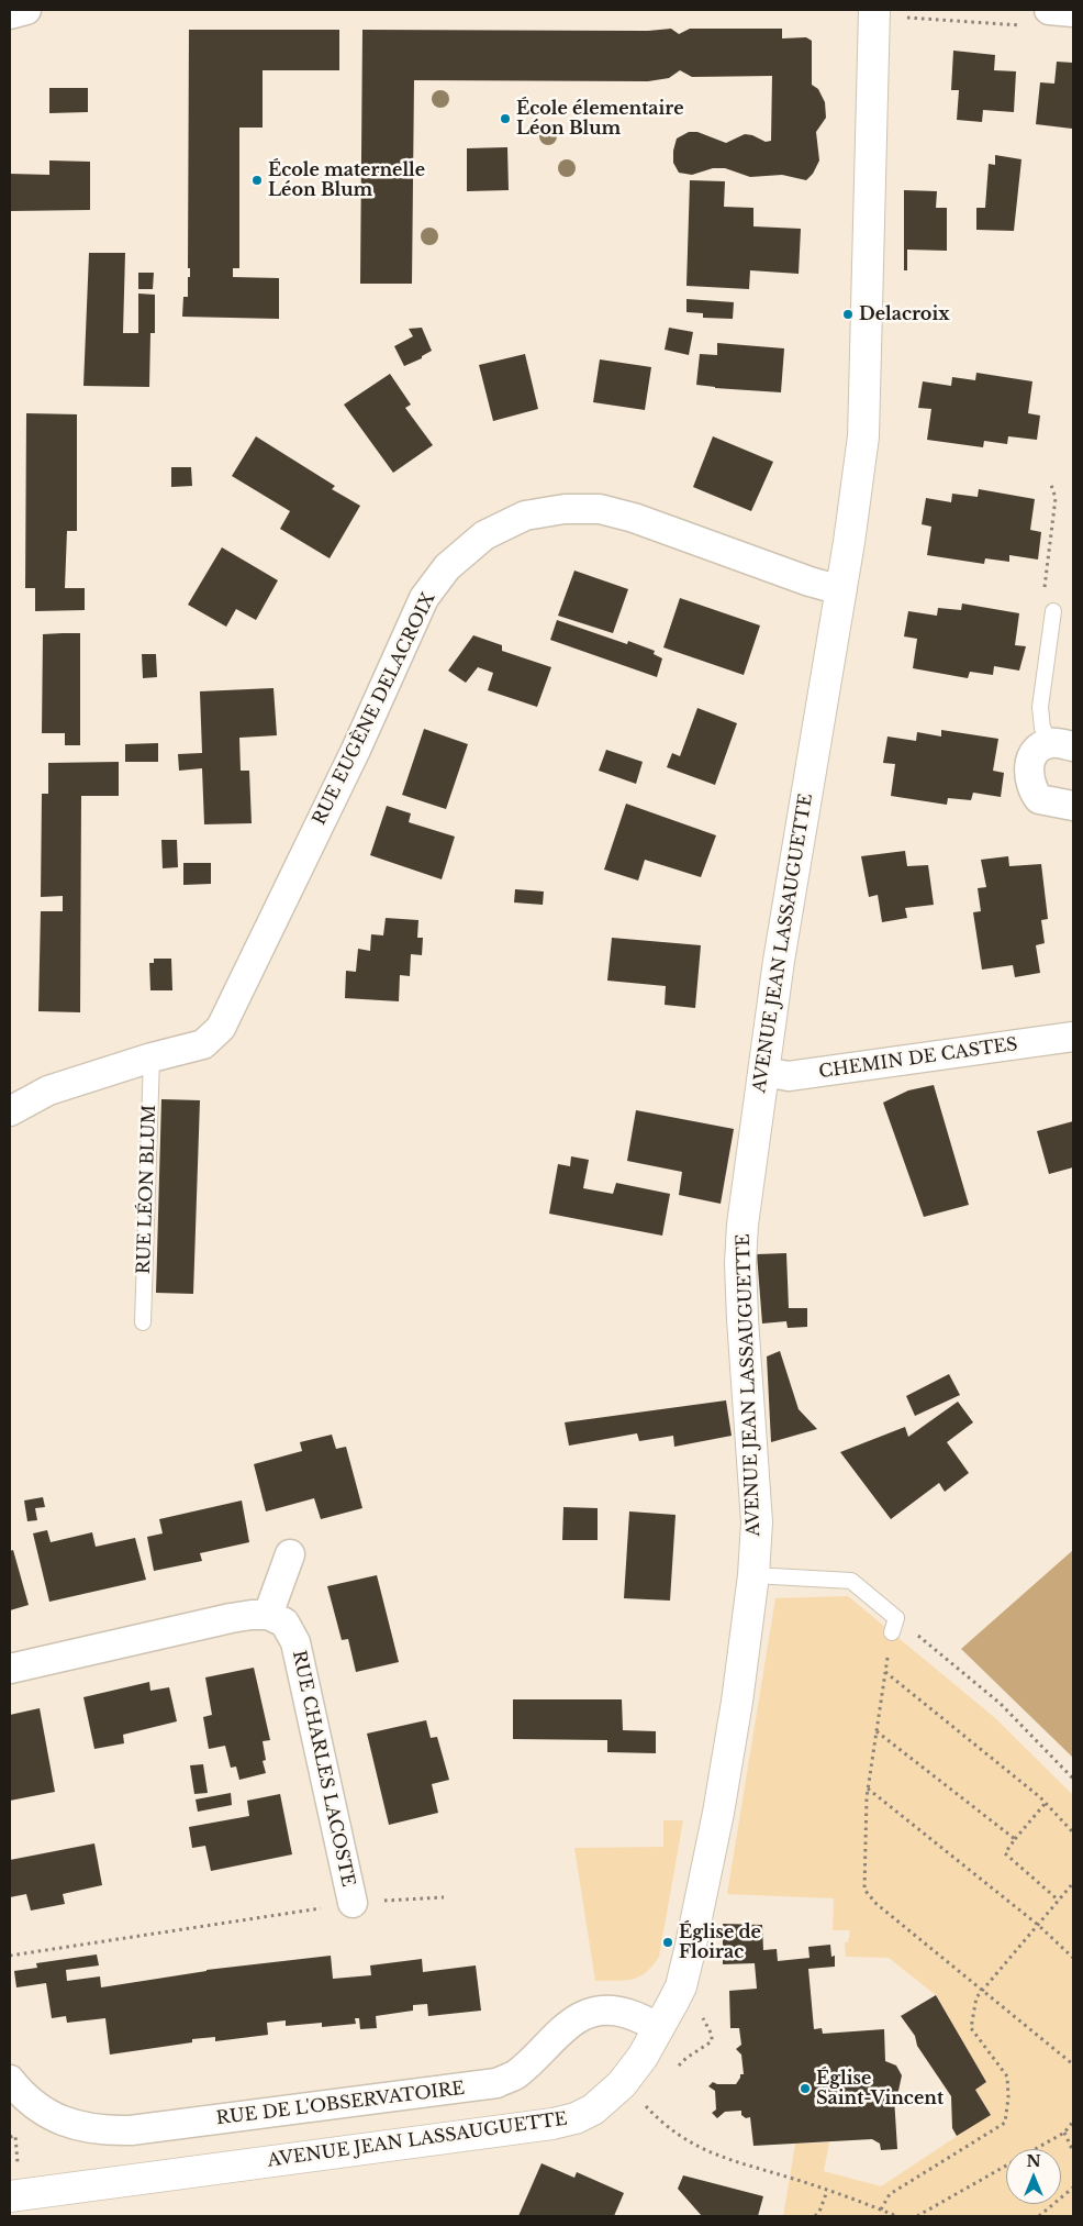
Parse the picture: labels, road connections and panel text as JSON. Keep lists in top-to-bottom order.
{
  "streets": {
    "street": [
      "RUE EUGÈNE DELACROIX",
      "AVENUE JEAN LASSAUGUETTE",
      "CHEMIN DE CASTES",
      "RUE CHARLES LACOSTE",
      "RUE DE L'OBSERVATOIRE"
    ],
    "lane": ["RUE LÉON BLUM"]
  },
  "crossings": [
    ["RUE EUGÈNE DELACROIX", "AVENUE JEAN LASSAUGUETTE"],
    ["RUE EUGÈNE DELACROIX", "RUE LÉON BLUM"],
    ["AVENUE JEAN LASSAUGUETTE", "CHEMIN DE CASTES"],
    ["AVENUE JEAN LASSAUGUETTE", "RUE DE L'OBSERVATOIRE"]
  ],
  "places": [
    "École élementaire Léon Blum",
    "École maternelle Léon Blum",
    "Delacroix",
    "Église de Floirac",
    "Église Saint-Vincent"
  ],
  "north": "top"
}
